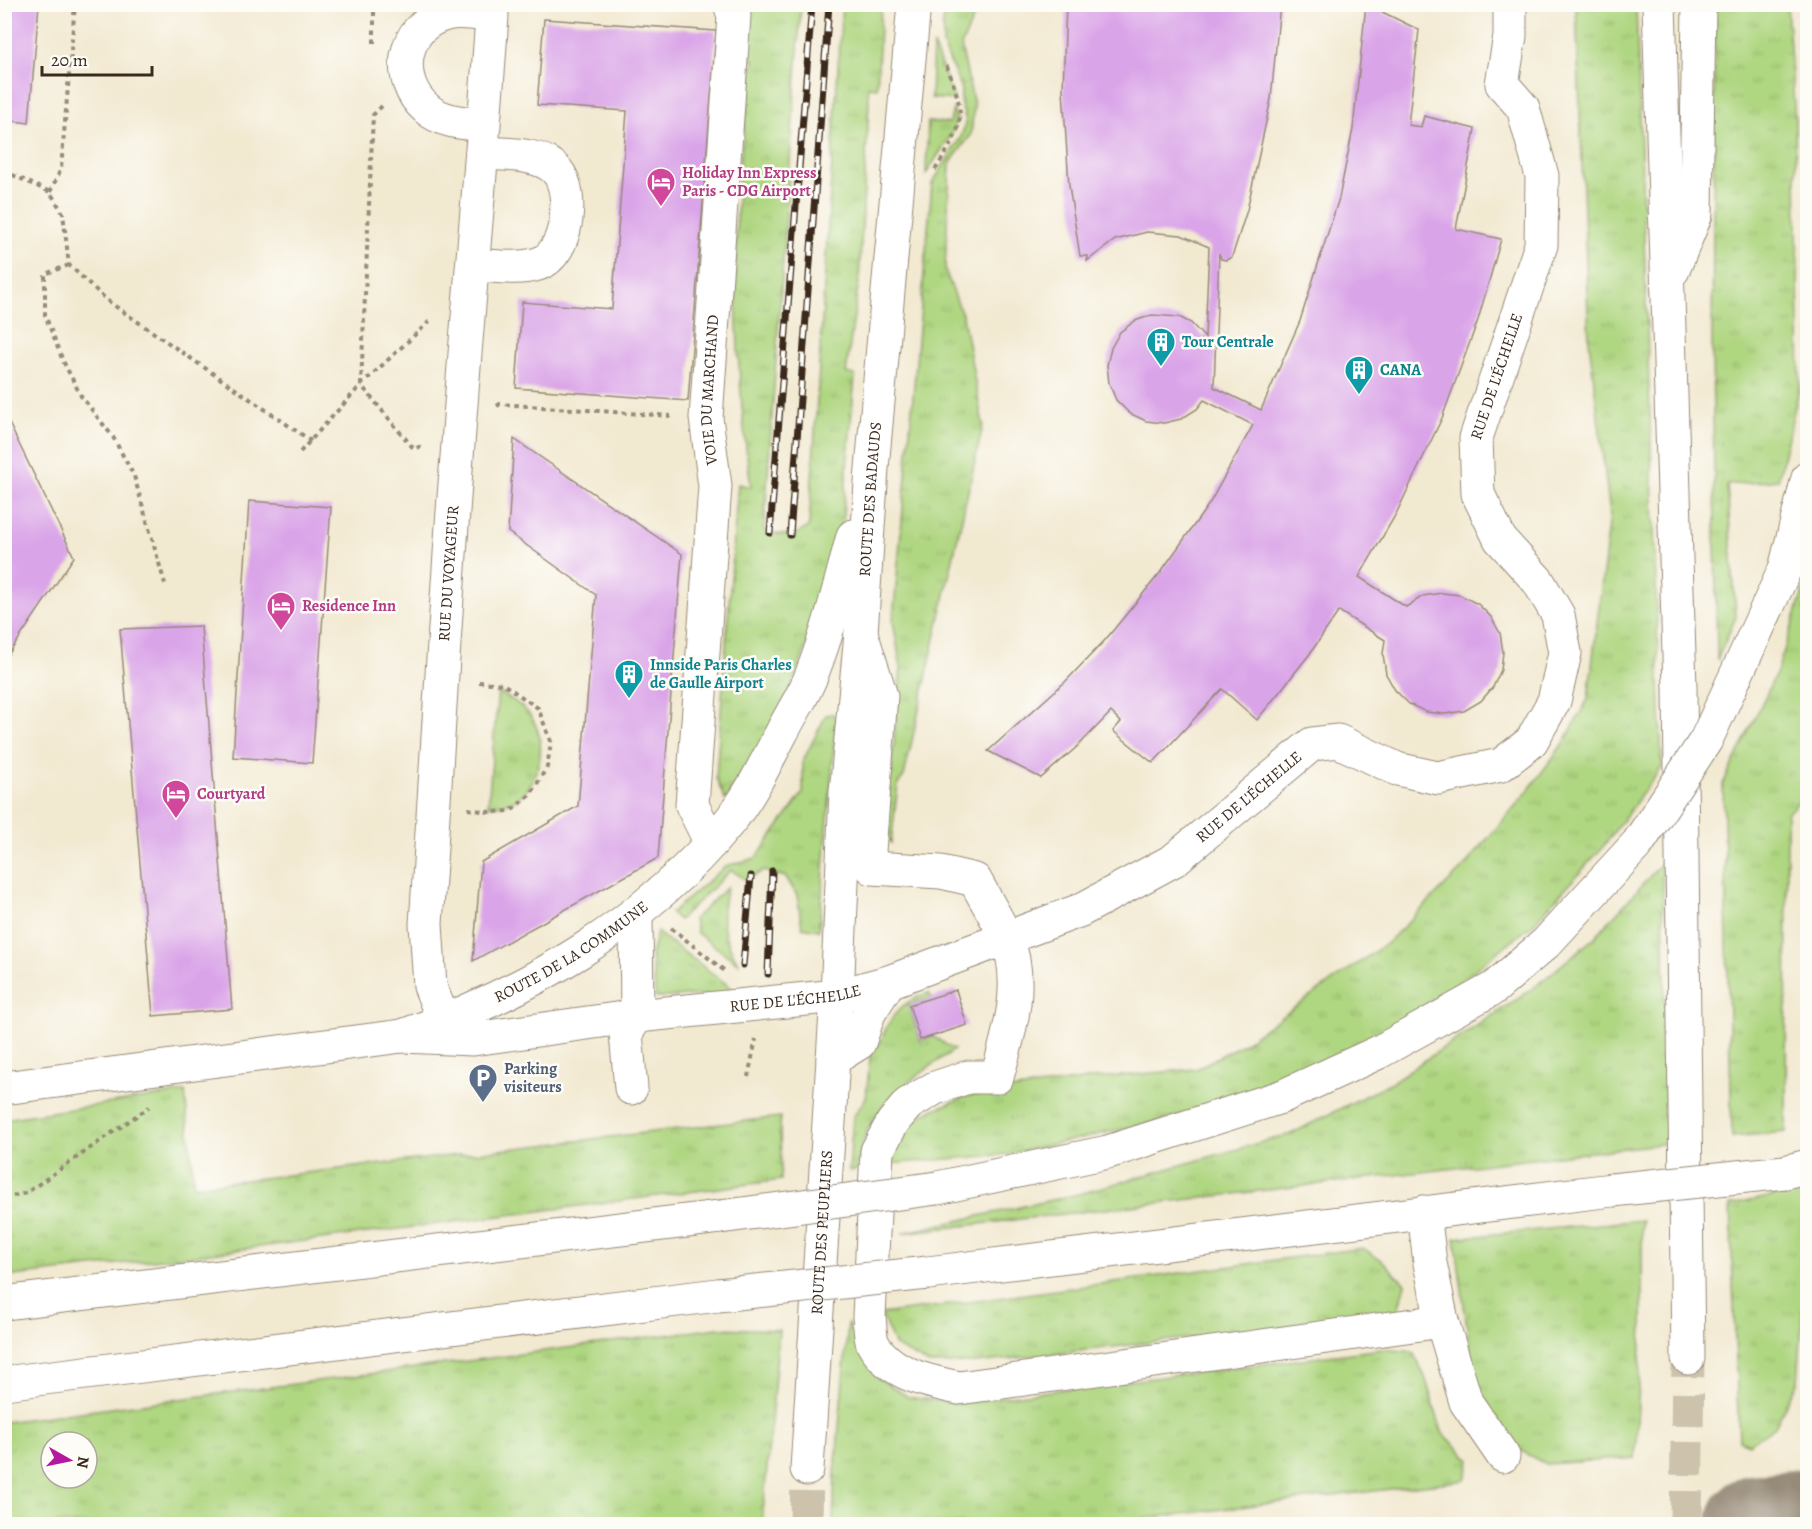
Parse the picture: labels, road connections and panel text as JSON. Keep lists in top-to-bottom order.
{
  "streets": {
    "main road": [
      "RUE DE L'ÉCHELLE",
      "VOIE DU MARCHAND",
      "ROUTE DES BADAUDS",
      "RUE DU VOYAGEUR",
      "ROUTE DE LA COMMUNE",
      "ROUTE DES PEUPLIERS"
    ]
  },
  "crossings": [
    ["RUE DE L'ÉCHELLE", "ROUTE DES BADAUDS"],
    ["RUE DE L'ÉCHELLE", "ROUTE DE LA COMMUNE"],
    ["RUE DE L'ÉCHELLE", "ROUTE DES PEUPLIERS"],
    ["VOIE DU MARCHAND", "ROUTE DE LA COMMUNE"],
    ["ROUTE DES BADAUDS", "ROUTE DE LA COMMUNE"],
    ["ROUTE DES BADAUDS", "ROUTE DES PEUPLIERS"],
    ["RUE DU VOYAGEUR", "ROUTE DE LA COMMUNE"]
  ],
  "places": {
    "hotel": ["Holiday Inn Express Paris - CDG Airport", "Residence Inn", "Courtyard"],
    "building": ["Tour Centrale", "CANA", "Innside Paris Charles de Gaulle Airport"],
    "parking": ["Parking visiteurs"]
  },
  "scale_bar": "20 m",
  "north": "right"
}
